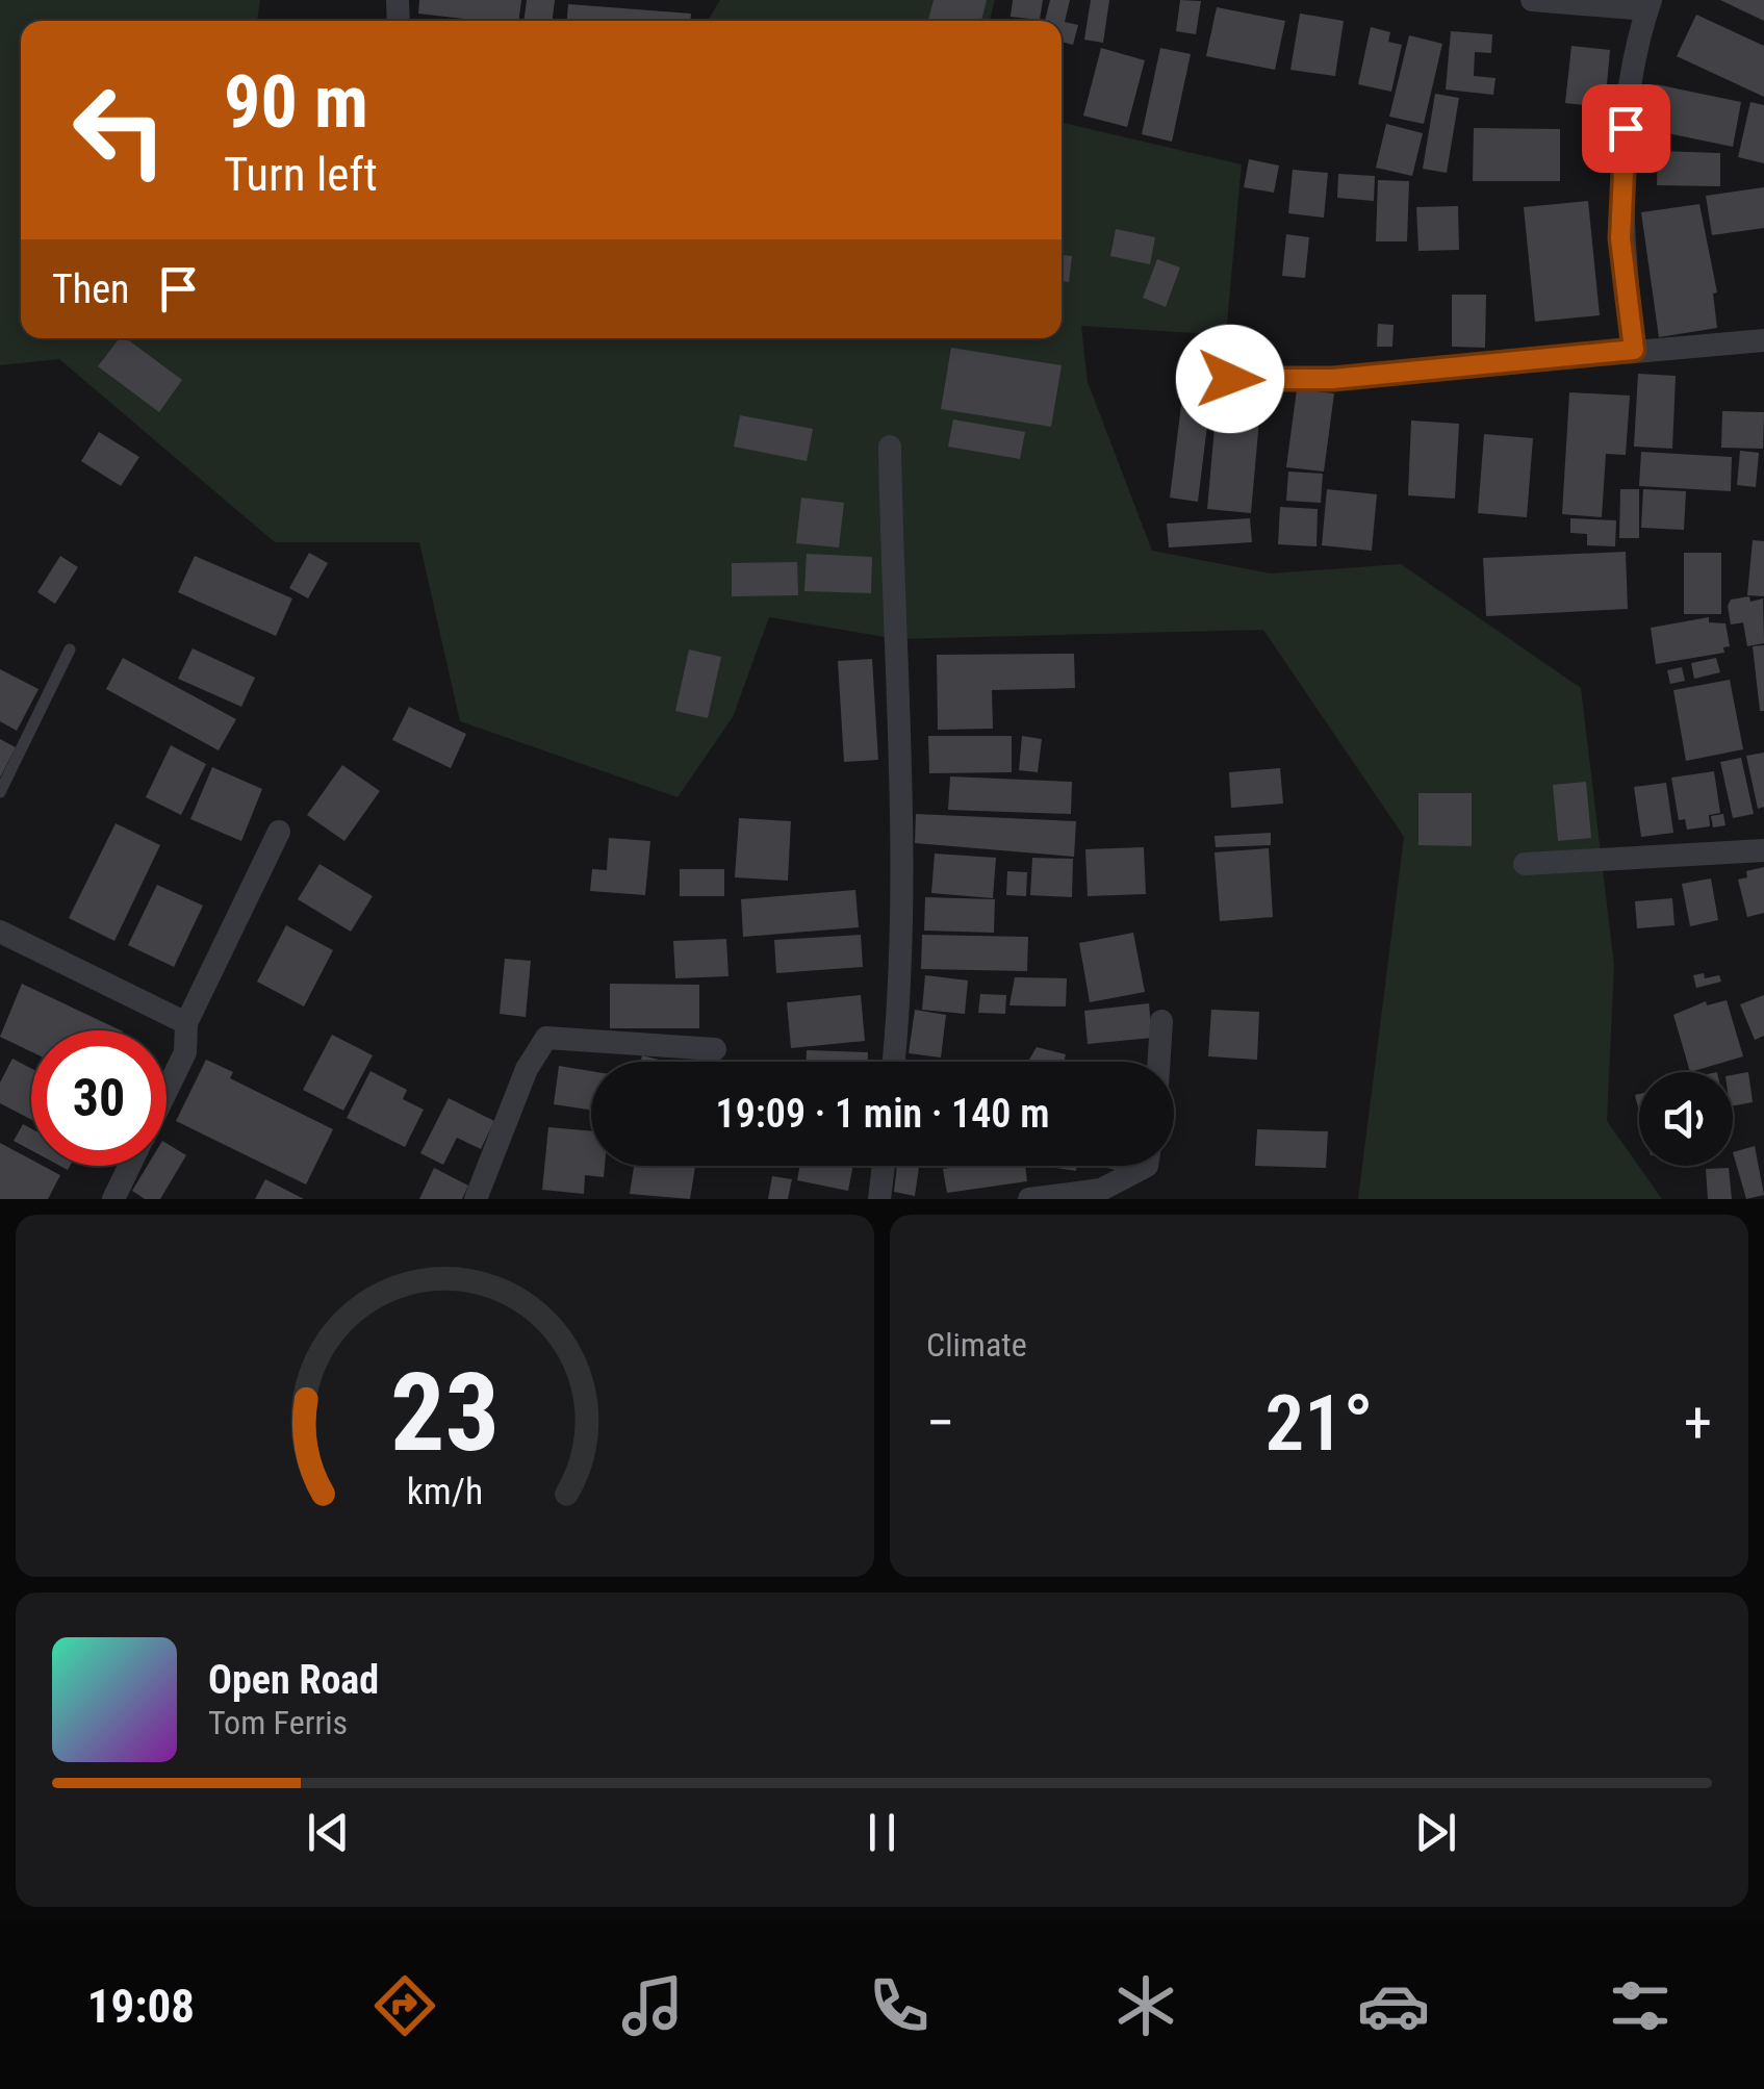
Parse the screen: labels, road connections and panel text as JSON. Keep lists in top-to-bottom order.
{
  "page": {
    "turn": ["90 m", "Turn left"],
    "then": "Then",
    "limit": "30",
    "trip": "19:09 · 1 min · 140 m",
    "tile": "Climate",
    "heat": ["−", "21°", "+"],
    "song": ["Open Road", "Tom Ferris"],
    "tabs": "19:08",
    "gauge": ["23", "km/h"]
  }
}
